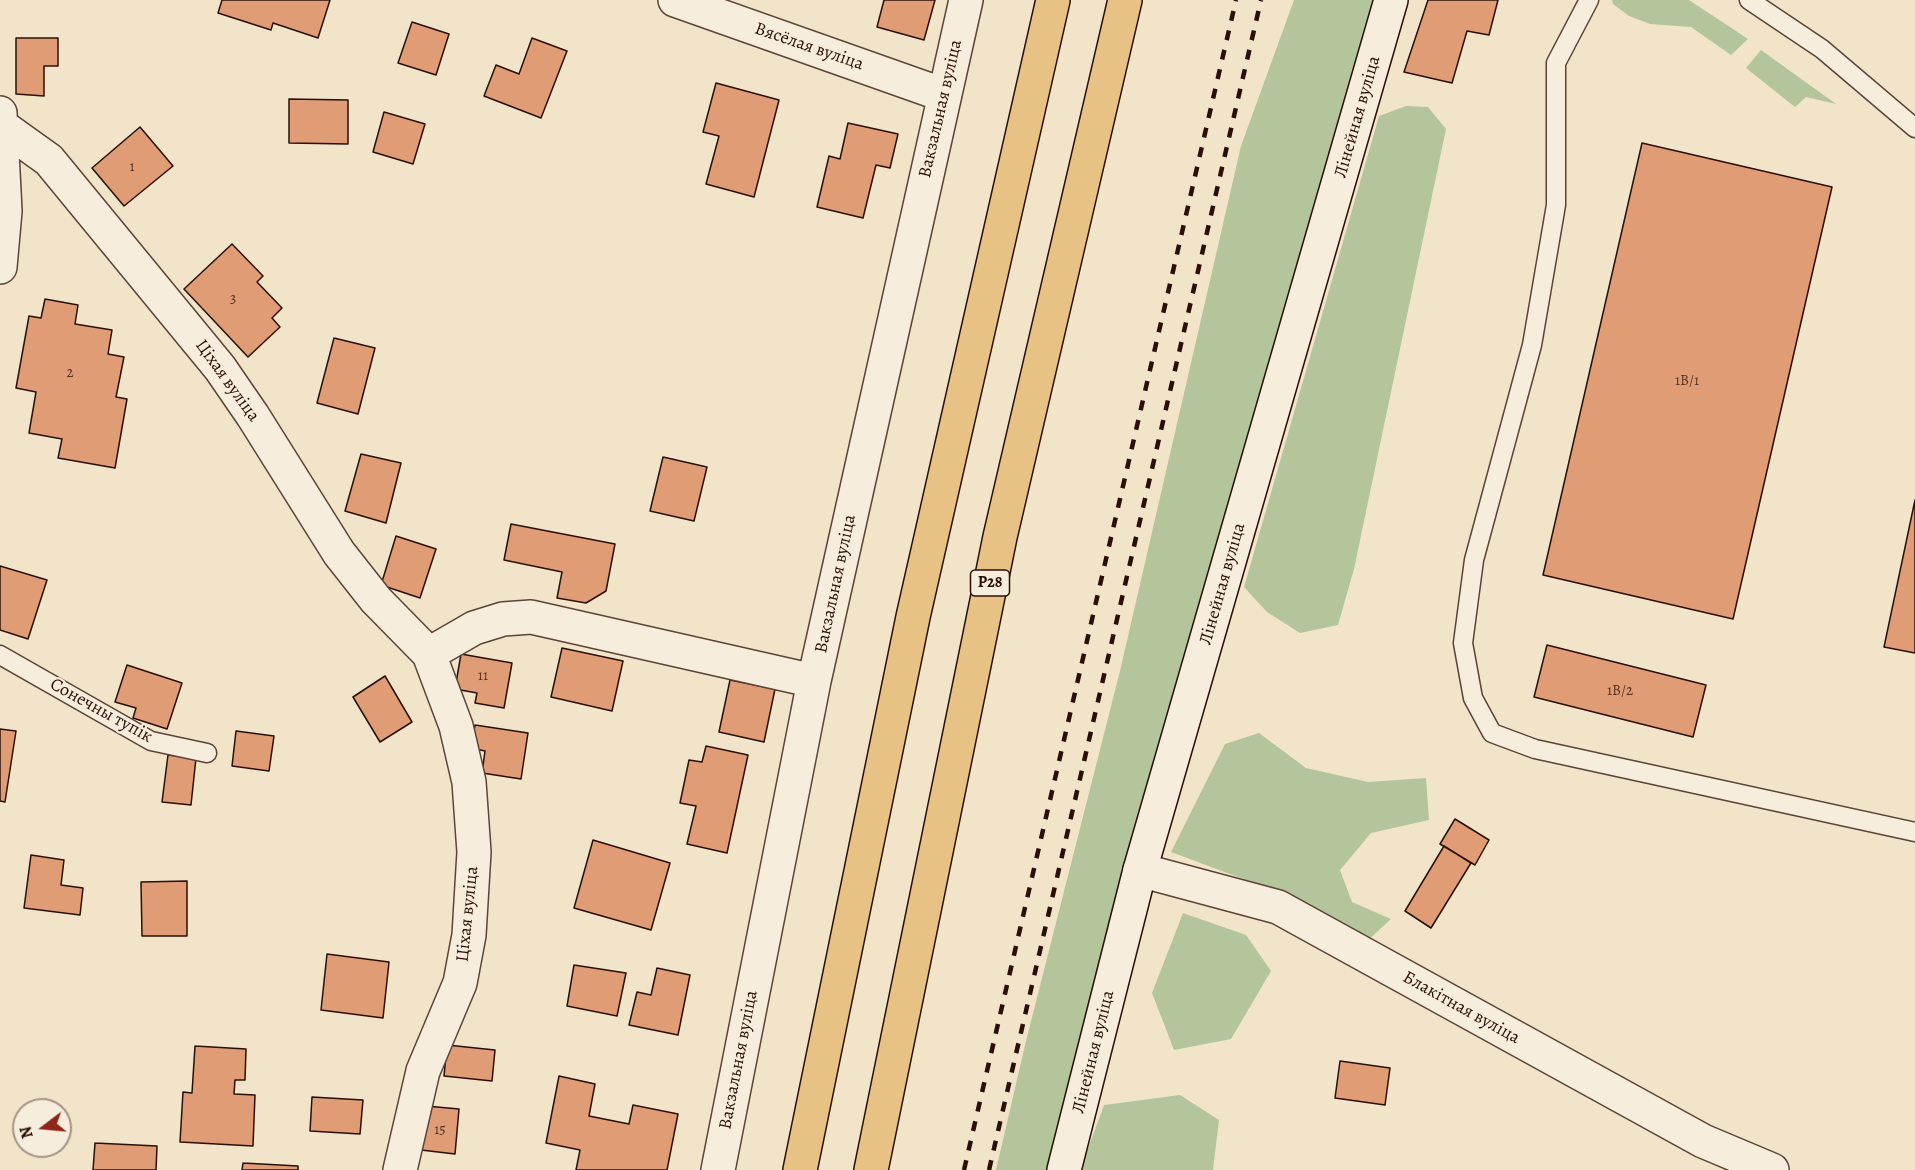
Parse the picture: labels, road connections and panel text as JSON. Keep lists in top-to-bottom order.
{
  "streets": {
    "highway": ["Р28"],
    "street": [
      "Вясёлая вуліца",
      "Вакзальная вуліца",
      "Лінейная вуліца",
      "Ціхая вуліца",
      "Блакітная вуліца"
    ],
    "lane": ["Сонечны тупік"]
  },
  "crossings": [
    ["Вясёлая вуліца", "Вакзальная вуліца"],
    ["Лінейная вуліца", "Блакітная вуліца"]
  ],
  "house_numbers": [
    "1",
    "3",
    "2",
    "1В/1",
    "11",
    "1В/2",
    "15"
  ],
  "north": "left"
}
